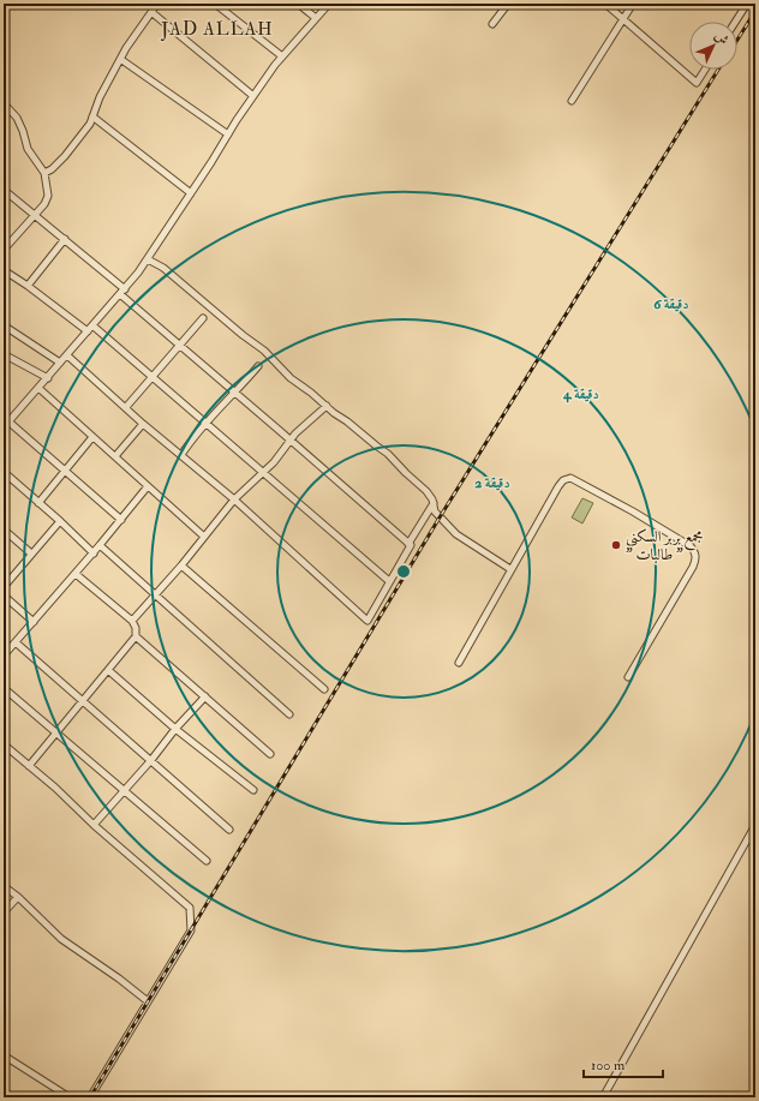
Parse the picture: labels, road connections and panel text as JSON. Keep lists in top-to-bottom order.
{
  "districts": ["JAD ALLAH"],
  "places": ["مجمع بربر السكني \" طالبات \""],
  "scale_bar": "100 m",
  "north": "top right",
  "rings": ["6 دقيقة", "4 دقيقة", "2 دقيقة"]
}
